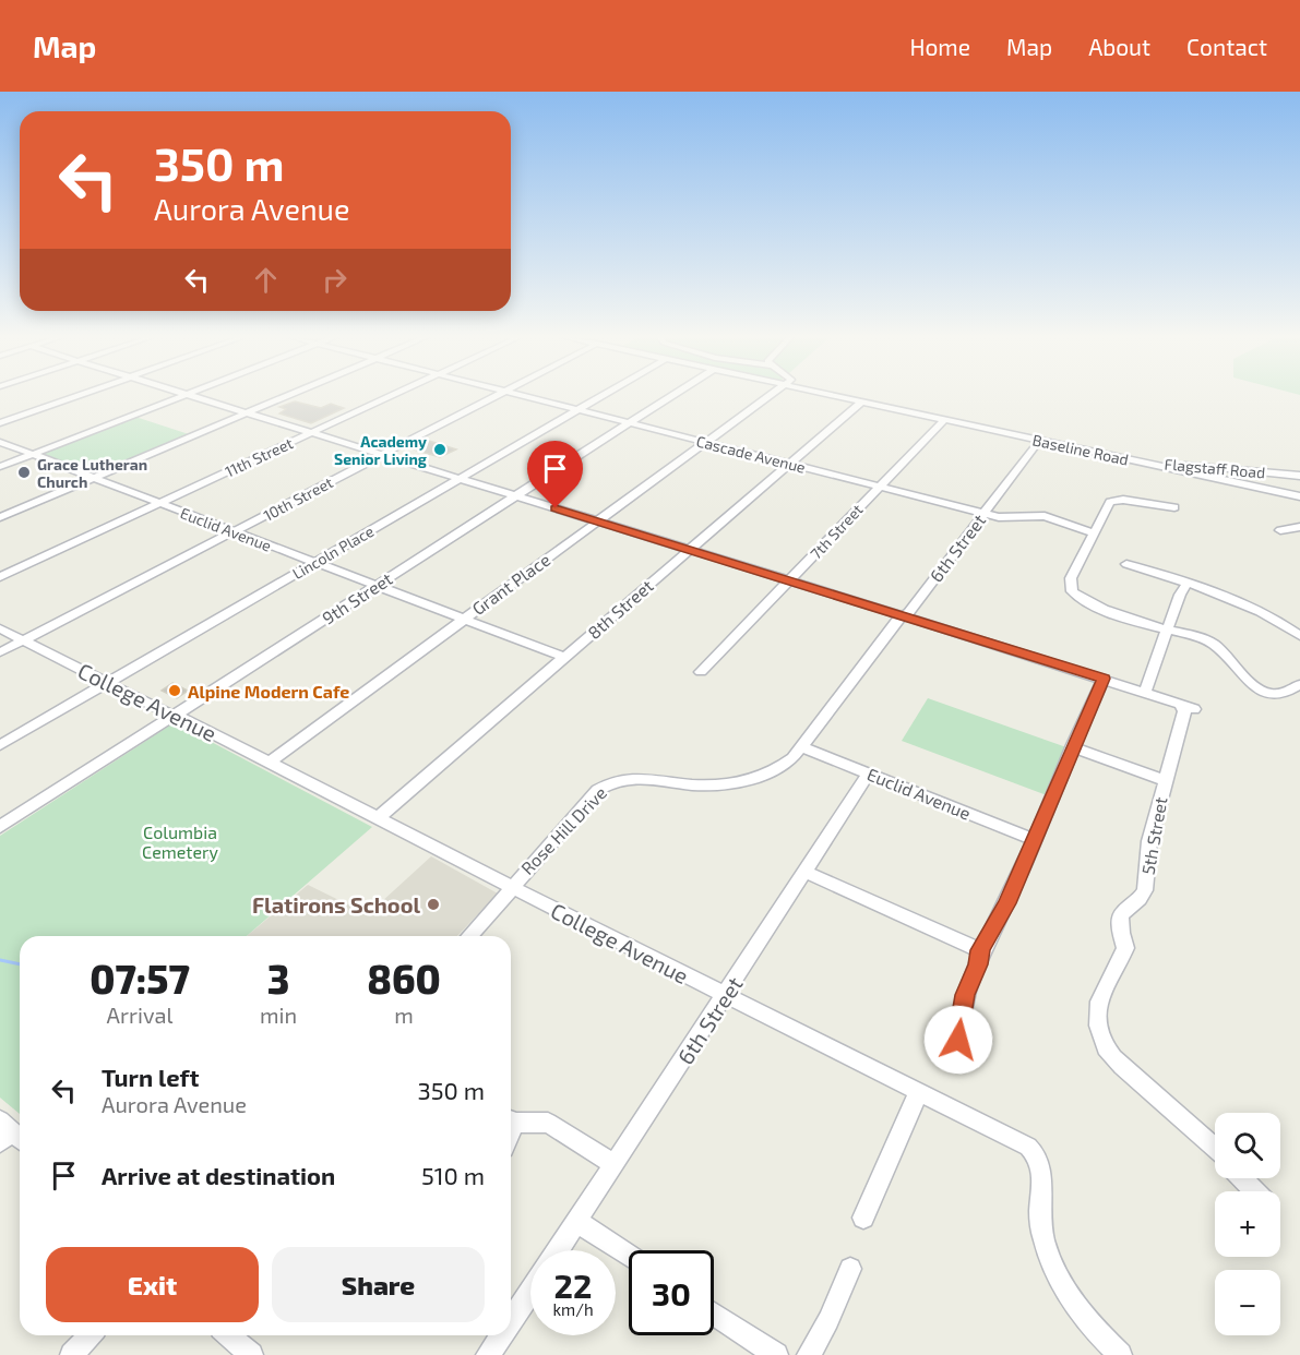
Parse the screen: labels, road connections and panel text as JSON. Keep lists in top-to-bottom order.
{
  "streets": {
    "street": [
      "Baseline Road",
      "Cascade Avenue",
      "11th Street",
      "Flagstaff Road",
      "10th Street",
      "Euclid Avenue",
      "7th Street",
      "6th Street",
      "Lincoln Place",
      "Grant Place",
      "9th Street",
      "8th Street",
      "College Avenue",
      "Rose Hill Drive",
      "5th Street"
    ]
  },
  "crossings": [
    ["Baseline Road", "Flagstaff Road"],
    ["Baseline Road", "7th Street"],
    ["Baseline Road", "6th Street"],
    ["Baseline Road", "8th Street"],
    ["Cascade Avenue", "7th Street"],
    ["Cascade Avenue", "6th Street"],
    ["Cascade Avenue", "Lincoln Place"],
    ["Cascade Avenue", "Grant Place"],
    ["Cascade Avenue", "9th Street"],
    ["Cascade Avenue", "8th Street"],
    ["11th Street", "Euclid Avenue"],
    ["10th Street", "Euclid Avenue"],
    ["10th Street", "College Avenue"],
    ["Euclid Avenue", "6th Street"],
    ["Euclid Avenue", "Lincoln Place"],
    ["Euclid Avenue", "Grant Place"],
    ["Euclid Avenue", "9th Street"],
    ["Euclid Avenue", "8th Street"],
    ["Euclid Avenue", "Rose Hill Drive"],
    ["6th Street", "College Avenue"],
    ["6th Street", "Rose Hill Drive"],
    ["Lincoln Place", "College Avenue"],
    ["Grant Place", "College Avenue"],
    ["9th Street", "College Avenue"],
    ["8th Street", "College Avenue"],
    ["College Avenue", "Rose Hill Drive"]
  ],
  "parks": ["Columbia Cemetery"],
  "places": [
    "Academy Senior Living",
    "Grace Lutheran Church",
    "Alpine Modern Cafe",
    "Flatirons School"
  ],
  "page": {
    "header": "Map",
    "nav": [
      "Home",
      "Map",
      "About",
      "Contact"
    ],
    "turn": ["350 m", "Aurora Avenue"],
    "eta": [
      "07:57",
      "Arrival",
      "3",
      "min",
      "860",
      "m"
    ],
    "list": [
      {
        "name": "Turn left",
        "note": "Aurora Avenue",
        "value": "350 m"
      },
      {
        "name": "Arrive at destination",
        "value": "510 m"
      }
    ],
    "map_buttons": ["+", "−"],
    "buttons": ["Exit", "Share"],
    "speed": "22 km/h",
    "limit": "30"
  }
}
